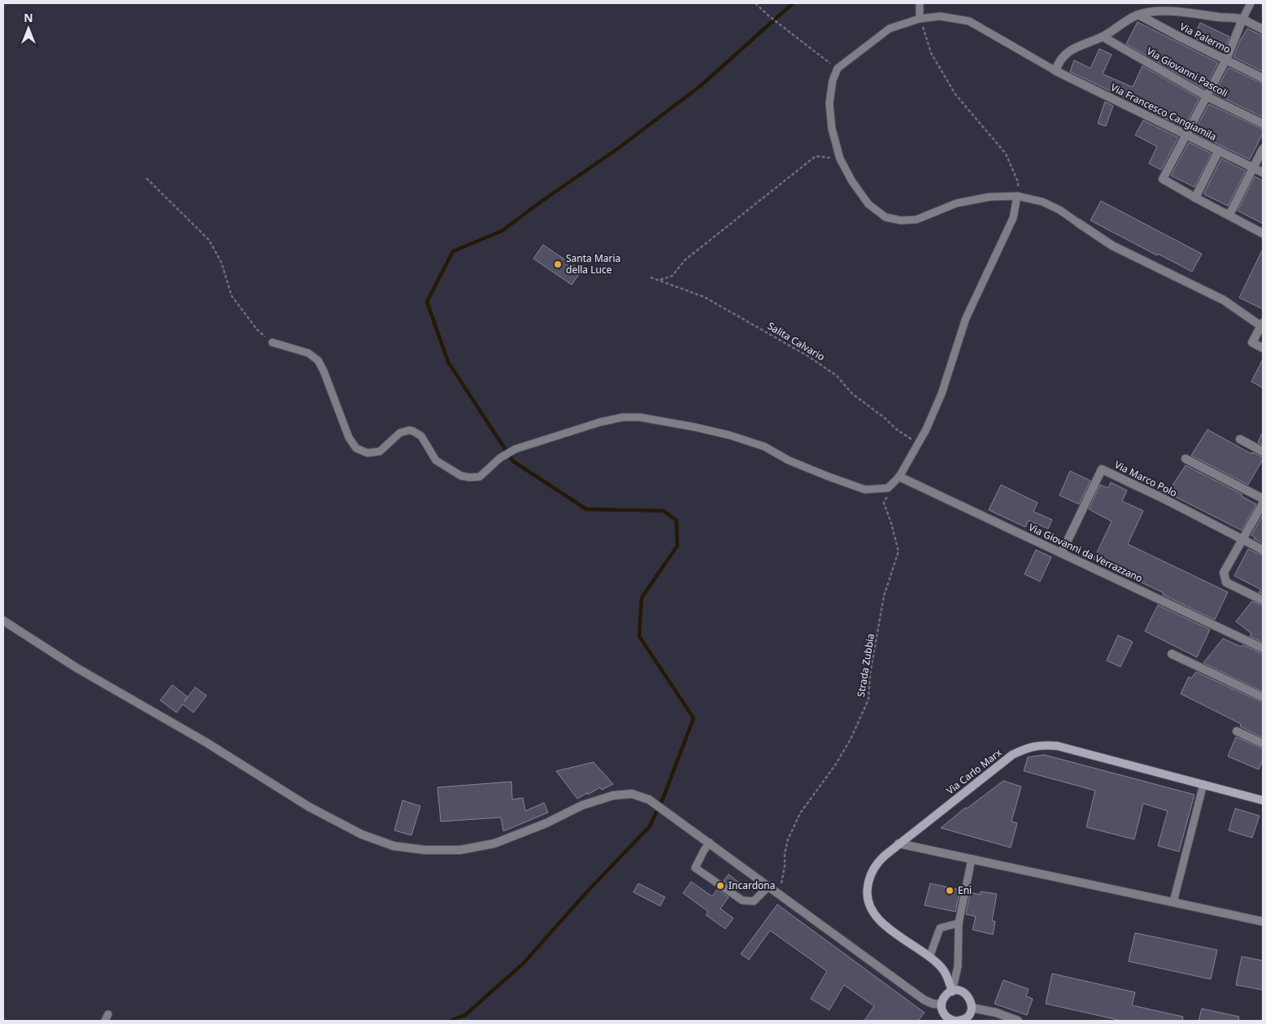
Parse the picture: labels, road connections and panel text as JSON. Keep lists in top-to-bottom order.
{
  "streets": {
    "main road": ["Via Carlo Marx"],
    "street": [
      "Via Palermo",
      "Via Giovanni Pascoli",
      "Via Francesco Cangiamila",
      "Via Marco Polo",
      "Via Giovanni da Verrazzano"
    ],
    "path": ["Salita Calvario", "Strada Zubbia"]
  },
  "crossings": [
    ["Via Marco Polo", "Via Giovanni da Verrazzano"]
  ],
  "places": ["Santa Maria della Luce", "Incardona", "Eni"],
  "north": "top"
}
